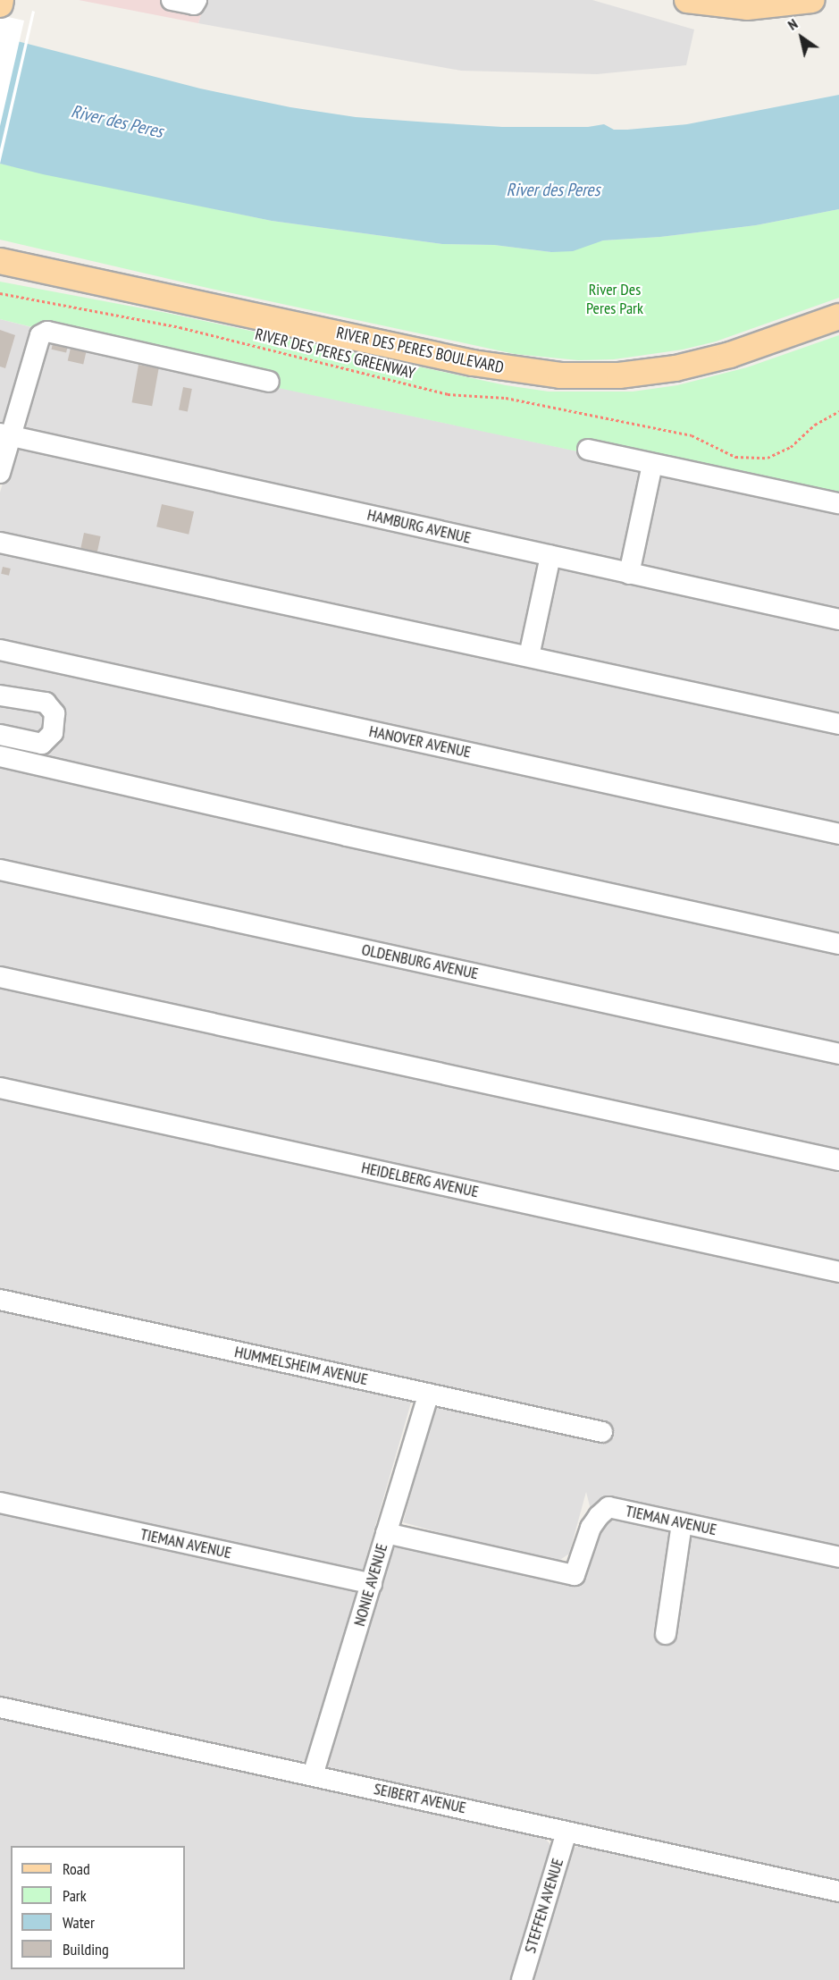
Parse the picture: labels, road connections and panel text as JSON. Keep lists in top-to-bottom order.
{
  "streets": {
    "main road": ["RIVER DES PERES BOULEVARD"],
    "street": [
      "HAMBURG AVENUE",
      "HANOVER AVENUE",
      "OLDENBURG AVENUE",
      "HEIDELBERG AVENUE",
      "HUMMELSHEIM AVENUE",
      "TIEMAN AVENUE",
      "NONIE AVENUE",
      "SEIBERT AVENUE",
      "STEFFEN AVENUE"
    ],
    "path": ["RIVER DES PERES GREENWAY"]
  },
  "crossings": [
    ["HUMMELSHEIM AVENUE", "NONIE AVENUE"],
    ["TIEMAN AVENUE", "NONIE AVENUE"],
    ["NONIE AVENUE", "SEIBERT AVENUE"],
    ["SEIBERT AVENUE", "STEFFEN AVENUE"]
  ],
  "water": ["River des Peres"],
  "parks": ["River Des Peres Park"],
  "legend": [
    "Road",
    "Park",
    "Water",
    "Building"
  ],
  "north": "top left"
}
